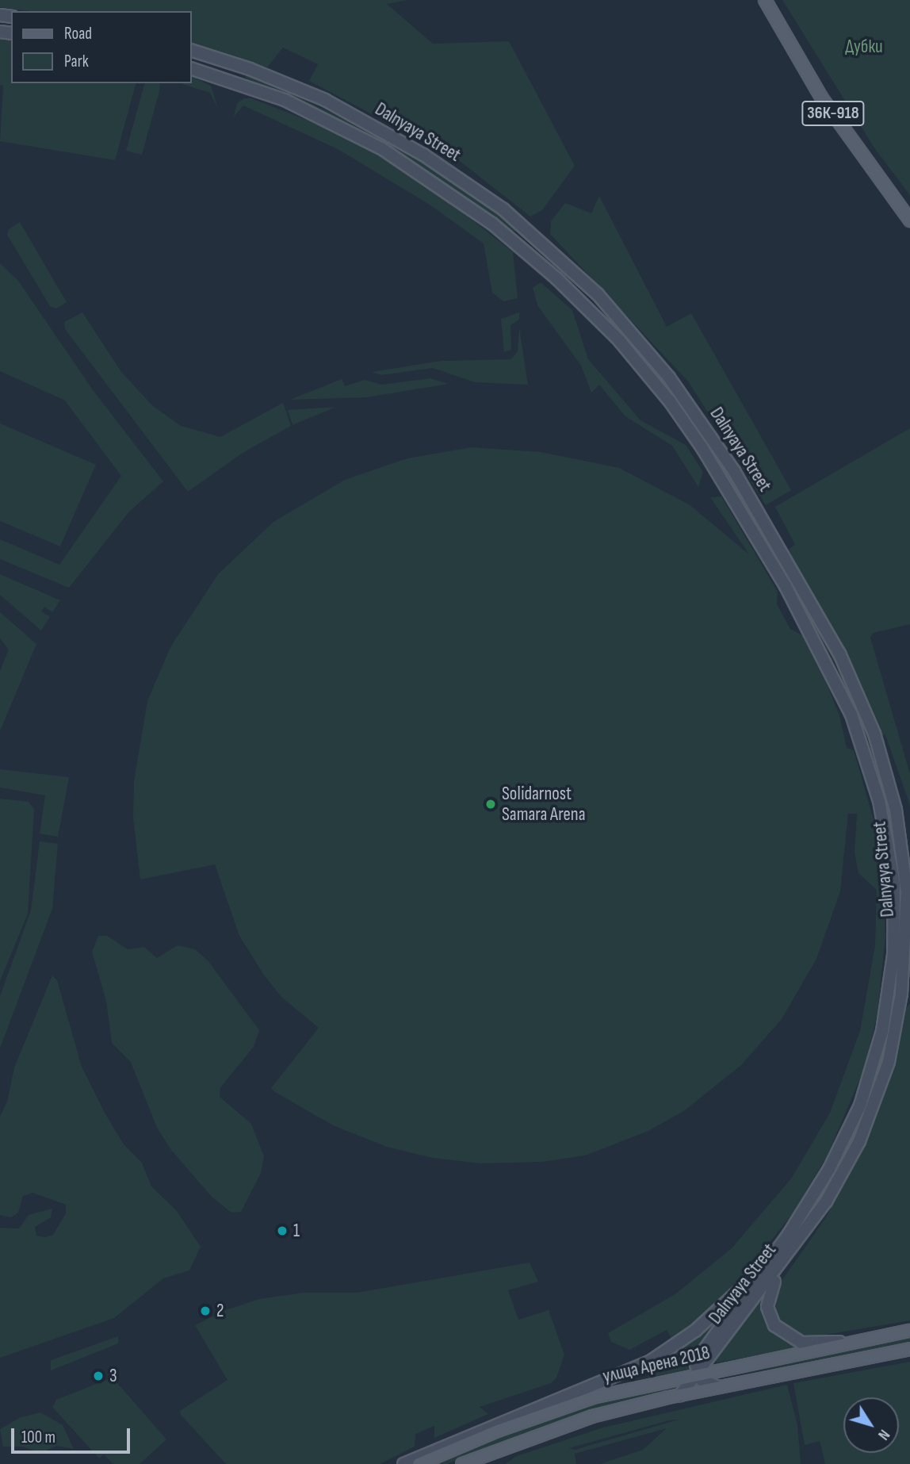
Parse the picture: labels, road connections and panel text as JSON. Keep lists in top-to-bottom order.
{
  "streets": {
    "main road": ["36К-918", "Dalnyaya Street", "улица Арена 2018"]
  },
  "crossings": [
    ["Dalnyaya Street", "улица Арена 2018"]
  ],
  "parks": ["Дубки"],
  "places": [
    "Solidarnost Samara Arena",
    "1",
    "2",
    "3"
  ],
  "legend": ["Road", "Park"],
  "scale_bar": "100 m",
  "north": "bottom right"
}
